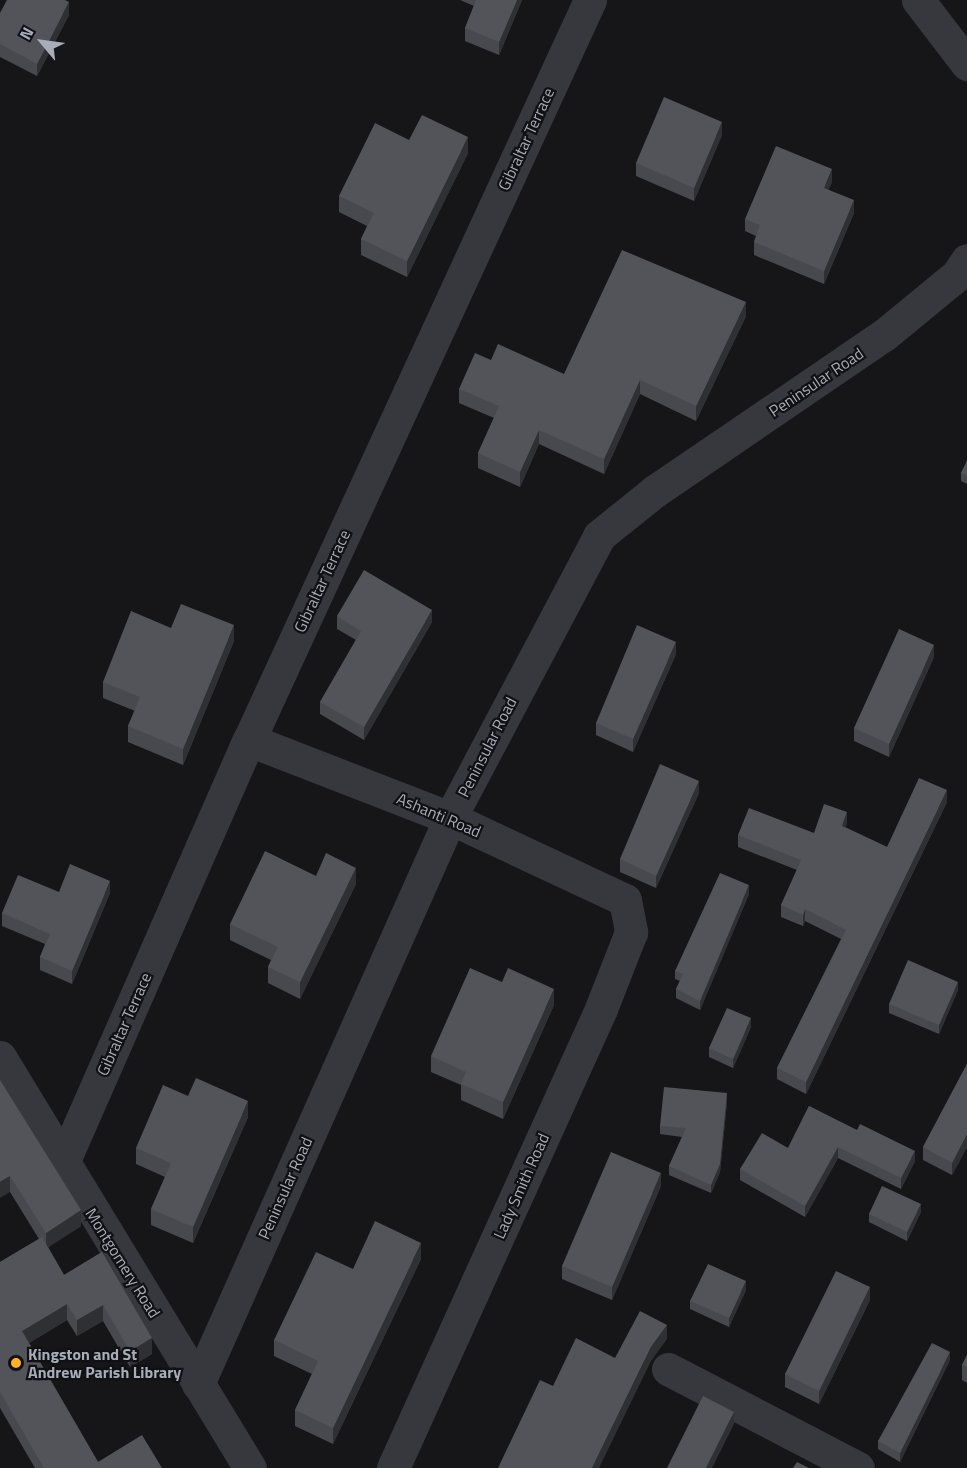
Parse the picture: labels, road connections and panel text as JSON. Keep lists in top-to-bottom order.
{
  "streets": {
    "lane": [
      "Gibraltar Terrace",
      "Peninsular Road",
      "Ashanti Road",
      "Lady Smith Road",
      "Montgomery Road"
    ]
  },
  "crossings": [
    ["Gibraltar Terrace", "Ashanti Road"],
    ["Gibraltar Terrace", "Montgomery Road"],
    ["Peninsular Road", "Ashanti Road"],
    ["Peninsular Road", "Montgomery Road"],
    ["Ashanti Road", "Lady Smith Road"]
  ],
  "places": ["Kingston and St Andrew Parish Library"],
  "north": "top left"
}
